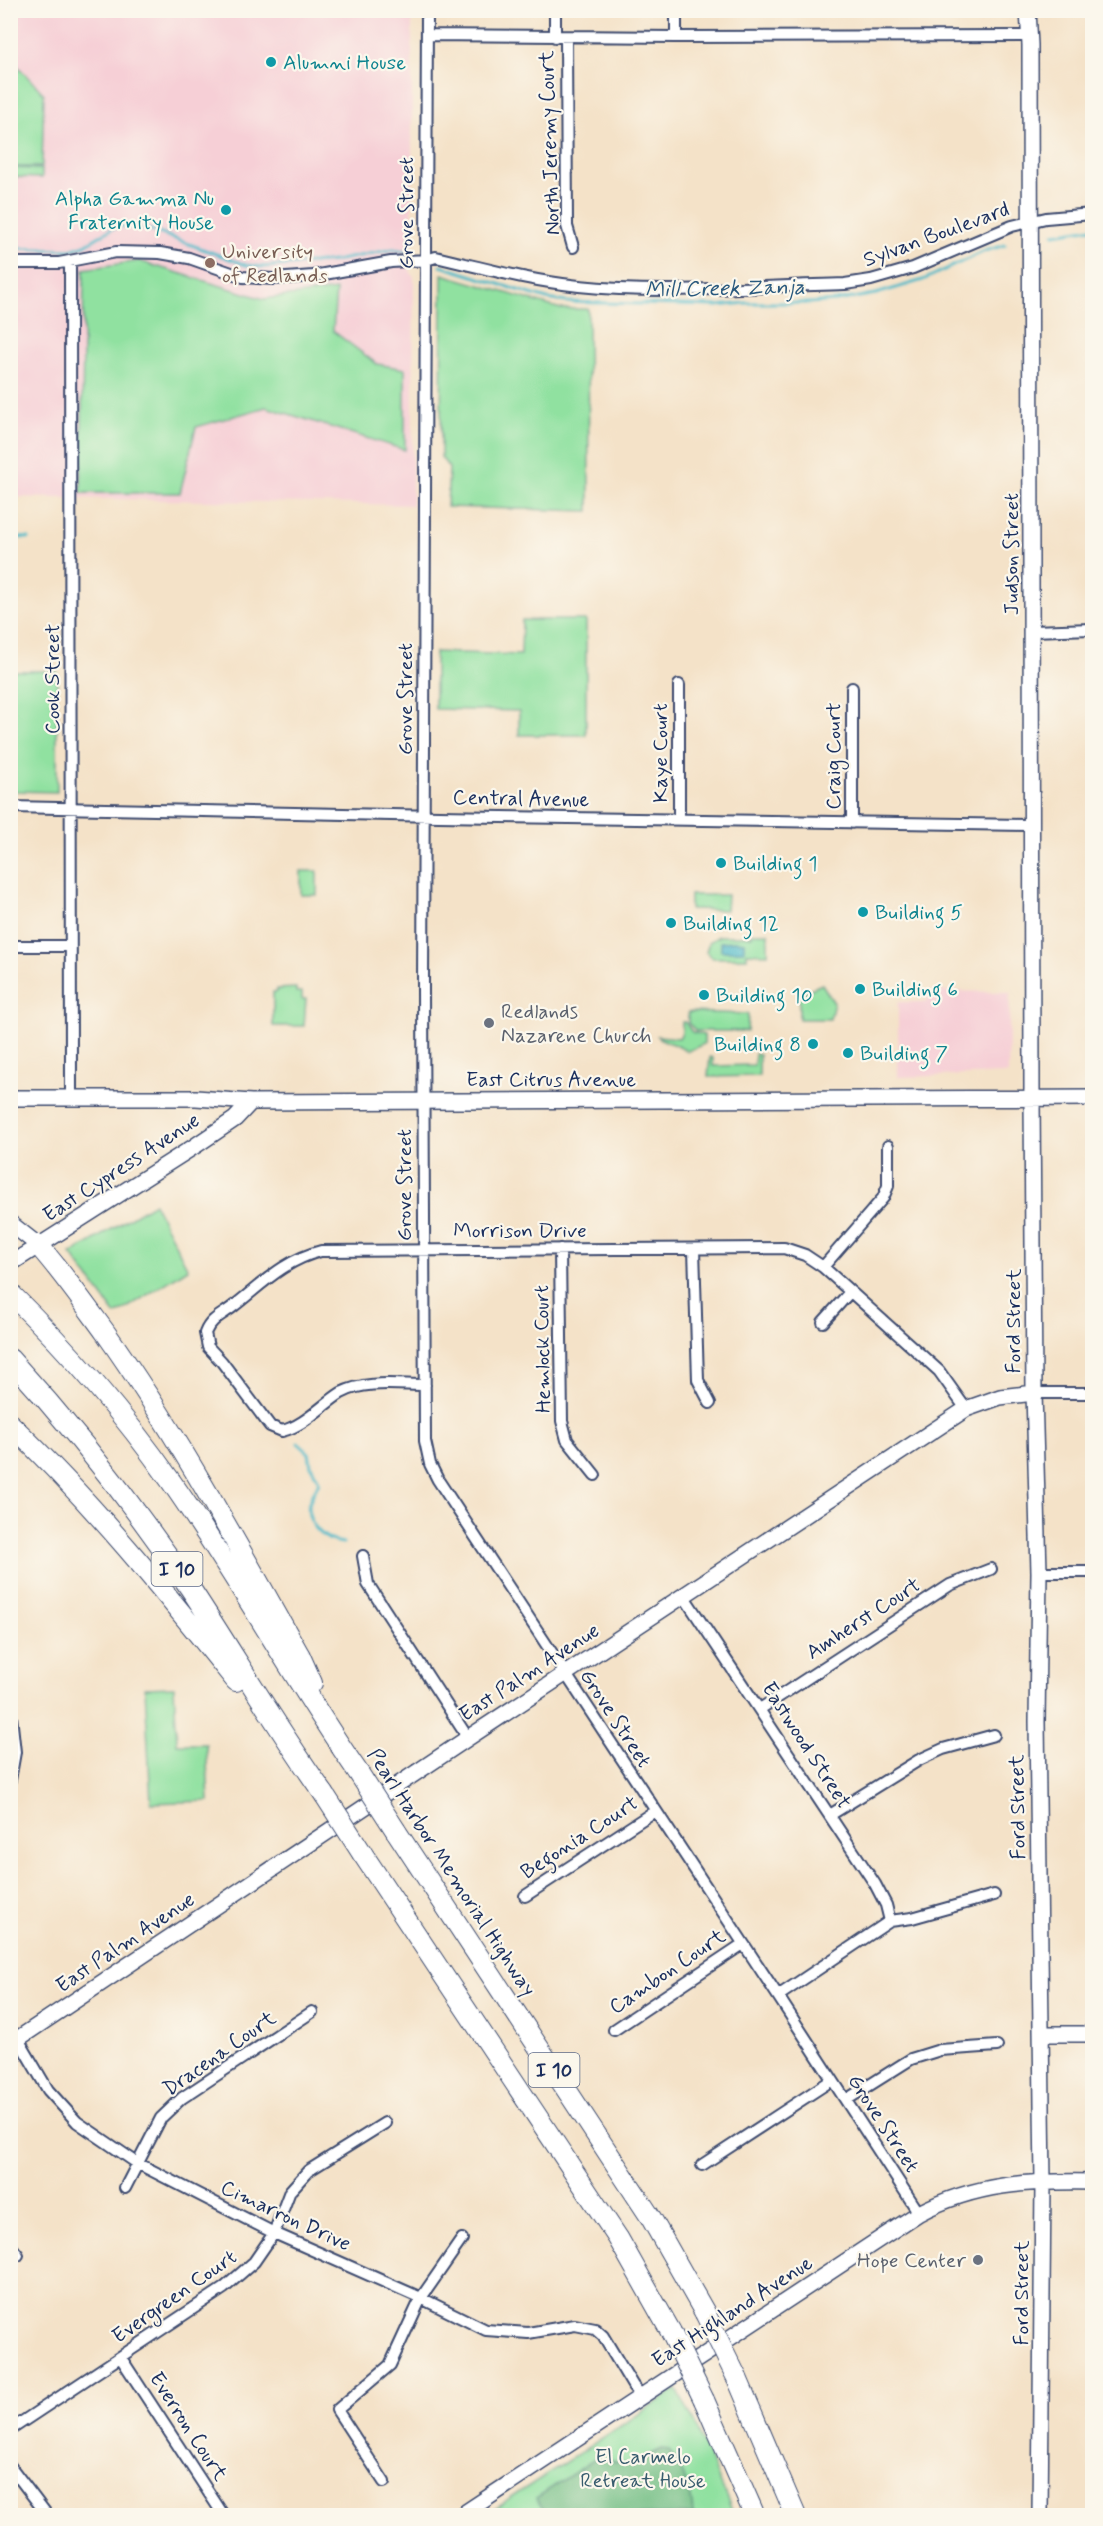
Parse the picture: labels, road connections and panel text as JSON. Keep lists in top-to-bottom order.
{
  "streets": {
    "highway": ["I 10", "Pearl Harbor Memorial Highway"],
    "main road": [
      "Judson Street",
      "East Citrus Avenue",
      "East Cypress Avenue",
      "Ford Street",
      "East Palm Avenue",
      "East Highland Avenue"
    ],
    "street": [
      "North Jeremy Court",
      "Grove Street",
      "Sylvan Boulevard",
      "Cook Street",
      "Kaye Court",
      "Craig Court",
      "Central Avenue",
      "Morrison Drive",
      "Hemlock Court",
      "Amherst Court",
      "Eastwood Street",
      "Begonia Court",
      "Cambon Court",
      "Dracena Court",
      "Cimarron Drive",
      "Evergreen Court",
      "Everron Court"
    ]
  },
  "crossings": [
    ["Grove Street", "Sylvan Boulevard"],
    ["Grove Street", "Central Avenue"],
    ["Grove Street", "East Citrus Avenue"],
    ["Grove Street", "Morrison Drive"],
    ["Grove Street", "East Palm Avenue"],
    ["Grove Street", "Begonia Court"],
    ["Grove Street", "Cambon Court"],
    ["Grove Street", "East Highland Avenue"],
    ["Sylvan Boulevard", "Judson Street"],
    ["Sylvan Boulevard", "Cook Street"],
    ["Judson Street", "Central Avenue"],
    ["Judson Street", "East Citrus Avenue"],
    ["Judson Street", "Ford Street"],
    ["Cook Street", "Central Avenue"],
    ["Cook Street", "East Citrus Avenue"],
    ["Kaye Court", "Central Avenue"],
    ["Craig Court", "Central Avenue"],
    ["East Citrus Avenue", "East Cypress Avenue"],
    ["East Citrus Avenue", "Ford Street"],
    ["Morrison Drive", "Hemlock Court"],
    ["Morrison Drive", "East Palm Avenue"],
    ["Ford Street", "East Palm Avenue"],
    ["Ford Street", "East Highland Avenue"],
    ["Amherst Court", "Eastwood Street"],
    ["East Palm Avenue", "Eastwood Street"],
    ["East Palm Avenue", "Cimarron Drive"],
    ["Dracena Court", "Cimarron Drive"],
    ["Cimarron Drive", "Evergreen Court"],
    ["Cimarron Drive", "East Highland Avenue"],
    ["Evergreen Court", "Everron Court"]
  ],
  "water": ["Mill Creek Zanja"],
  "parks": ["El Carmelo Retreat House"],
  "places": [
    "Alumni House",
    "Alpha Gamma Nu Fraternity House",
    "University of Redlands",
    "Building 1",
    "Building 5",
    "Building 12",
    "Building 6",
    "Building 10",
    "Redlands Nazarene Church",
    "Building 8",
    "Building 7",
    "Hope Center"
  ]
}
